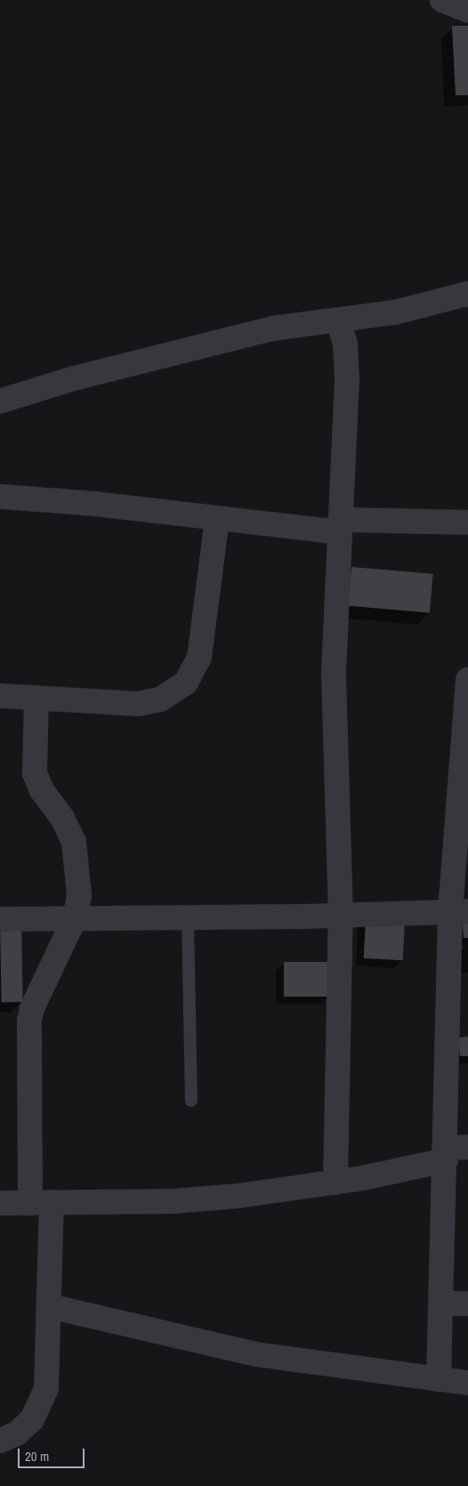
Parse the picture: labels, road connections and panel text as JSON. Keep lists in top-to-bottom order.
{
  "scale_bar": "20 m"
}
